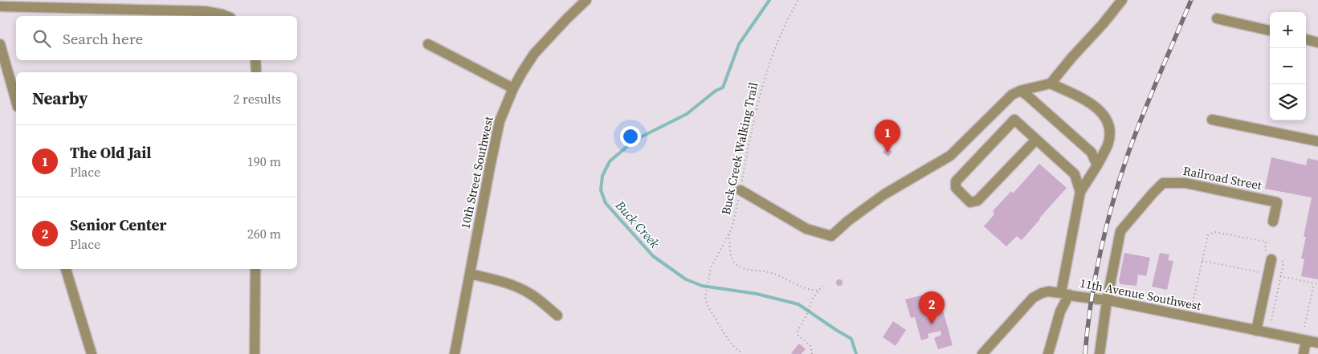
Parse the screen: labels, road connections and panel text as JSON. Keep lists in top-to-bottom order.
{
  "streets": {
    "street": ["10th Street Southwest", "Railroad Street", "11th Avenue Southwest"],
    "path": ["Buck Creek Walking Trail"]
  },
  "crossings": [
    ["Railroad Street", "11th Avenue Southwest"]
  ],
  "water": ["Buck Creek"],
  "page": {
    "map_buttons": ["+", "−"],
    "search": "Search here",
    "heading": ["Nearby", "2 results"],
    "pins": ["1", "2"],
    "list": [
      {
        "mark": "1",
        "name": "The Old Jail",
        "note": "Place",
        "value": "190 m"
      },
      {
        "mark": "2",
        "name": "Senior Center",
        "note": "Place",
        "value": "260 m"
      }
    ]
  }
}
